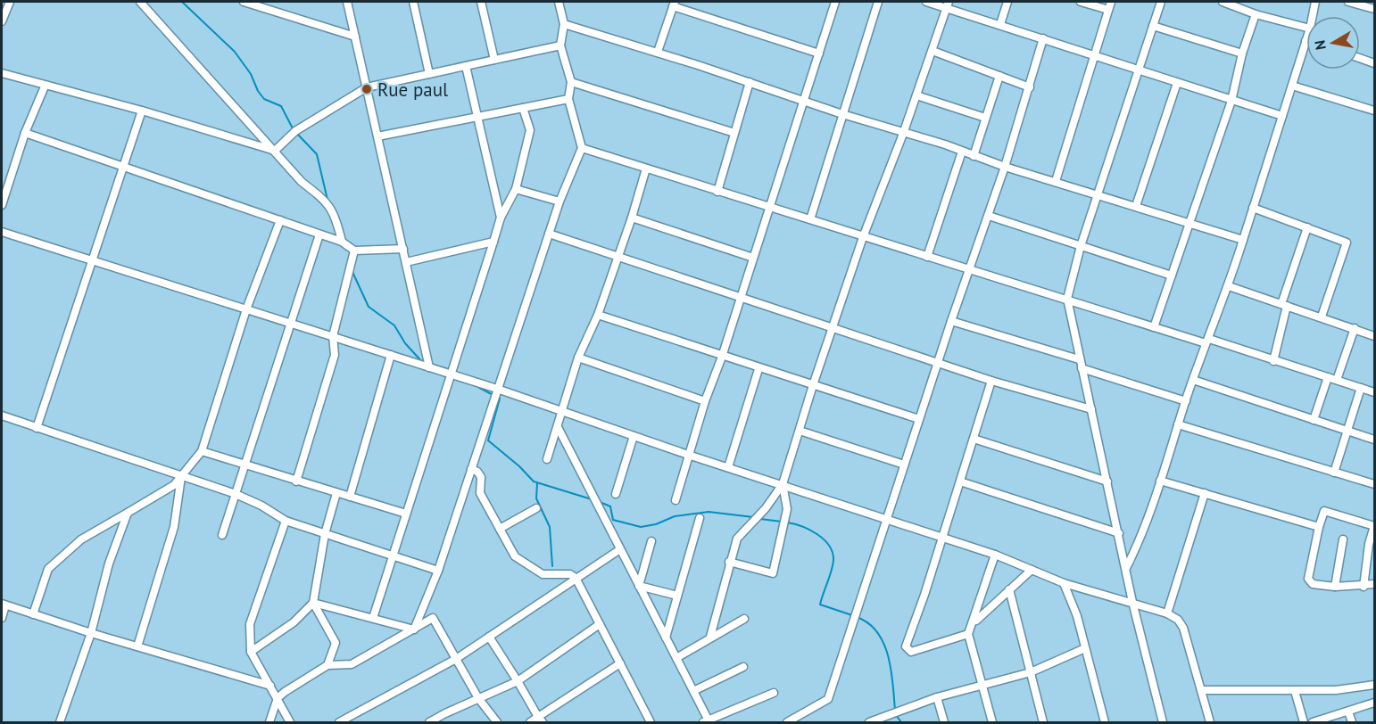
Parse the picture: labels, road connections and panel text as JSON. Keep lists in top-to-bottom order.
{
  "places": ["Rue paul"],
  "north": "left"
}
